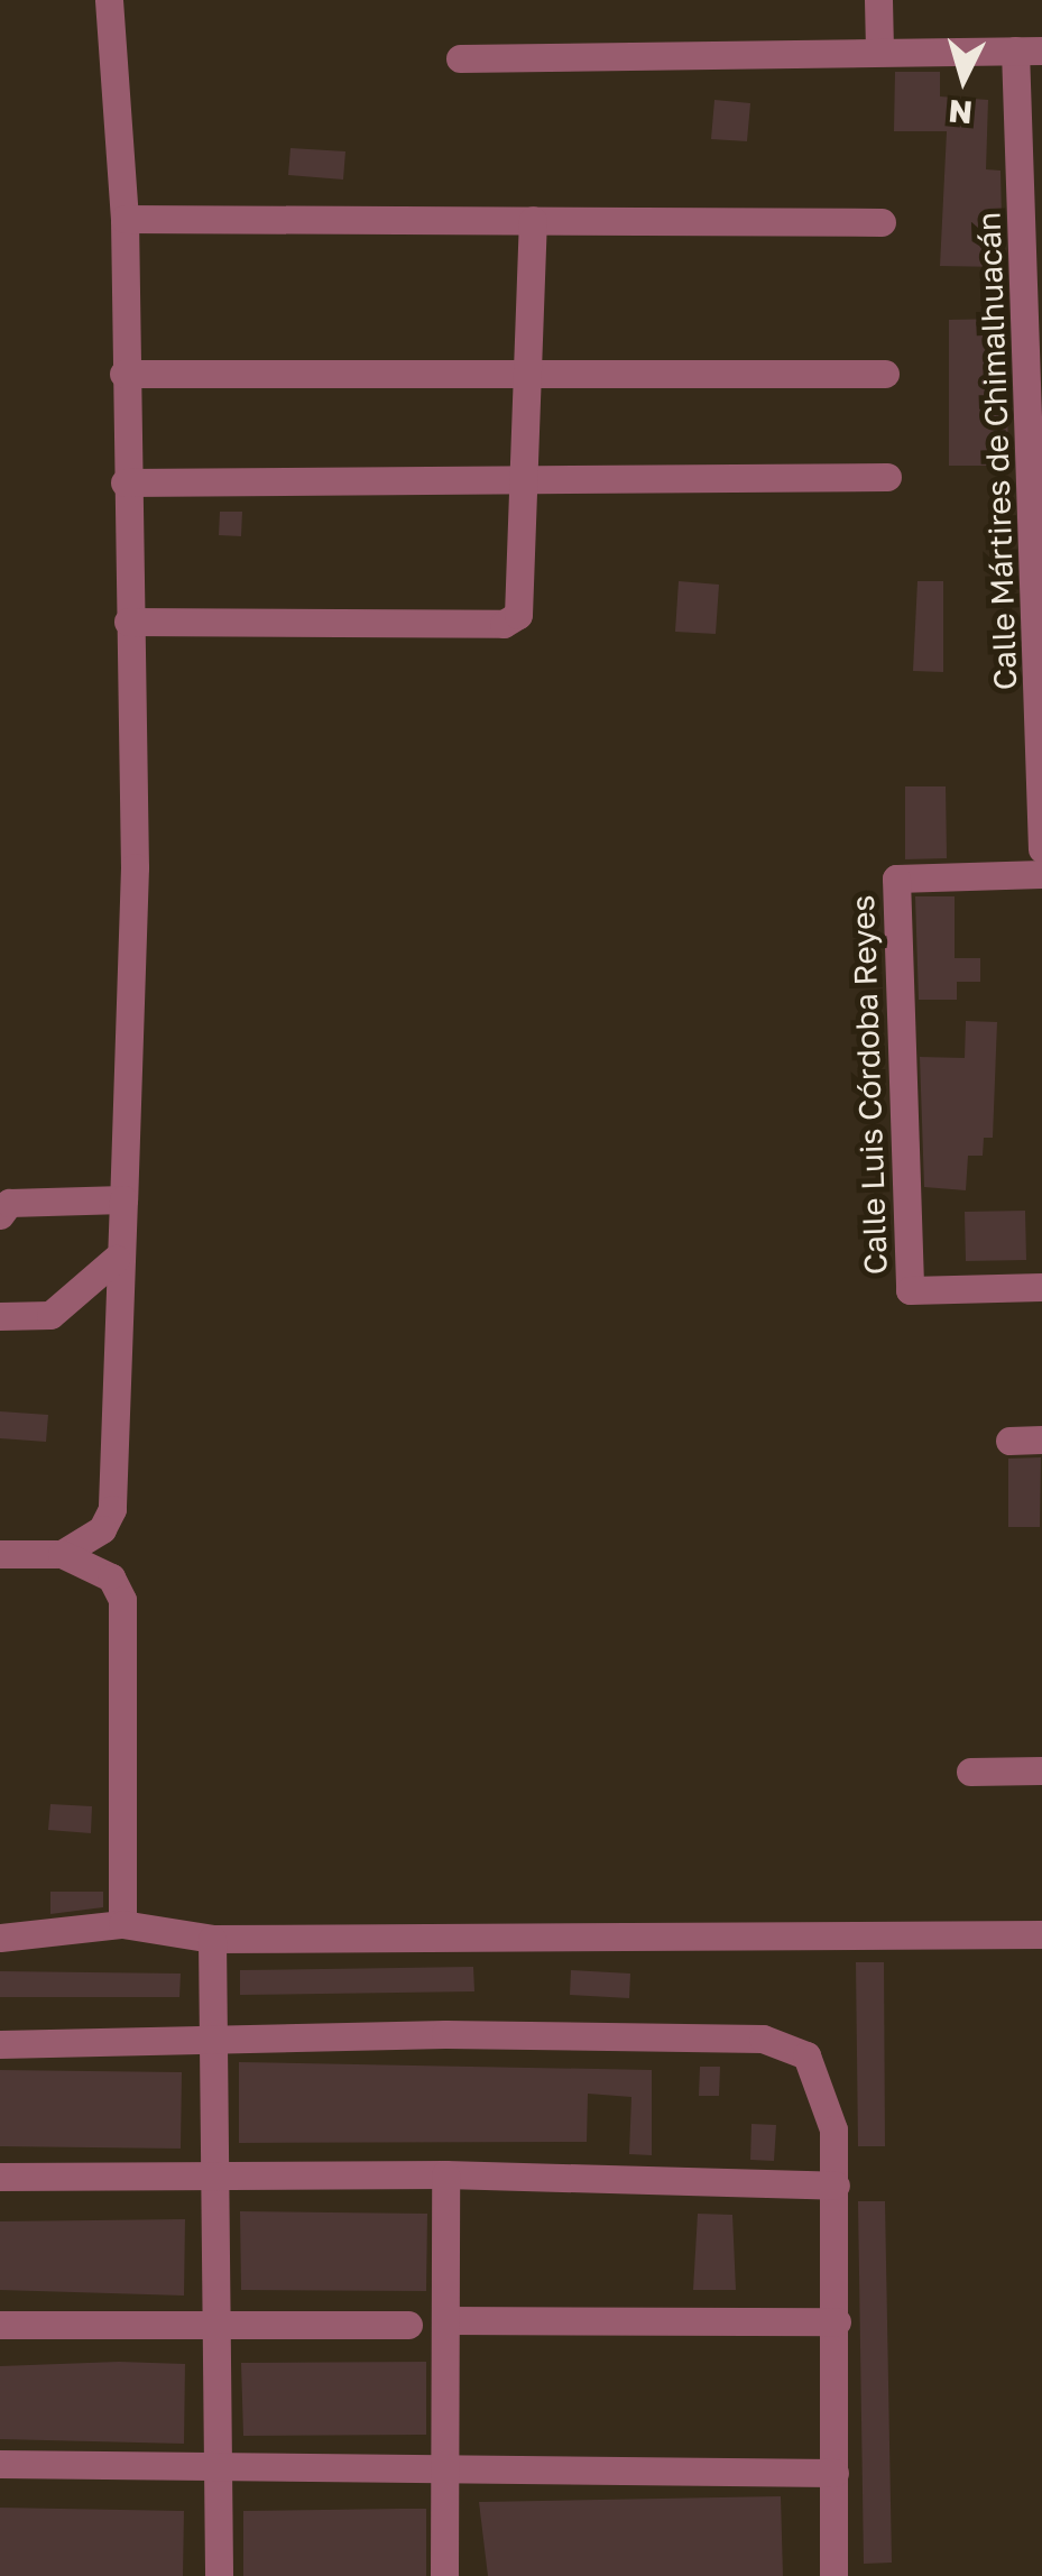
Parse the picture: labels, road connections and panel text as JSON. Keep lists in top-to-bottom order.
{
  "streets": {
    "street": ["Calle Mártires de Chimalhuacán", "Calle Luis Córdoba Reyes"]
  },
  "north": "bottom"
}
